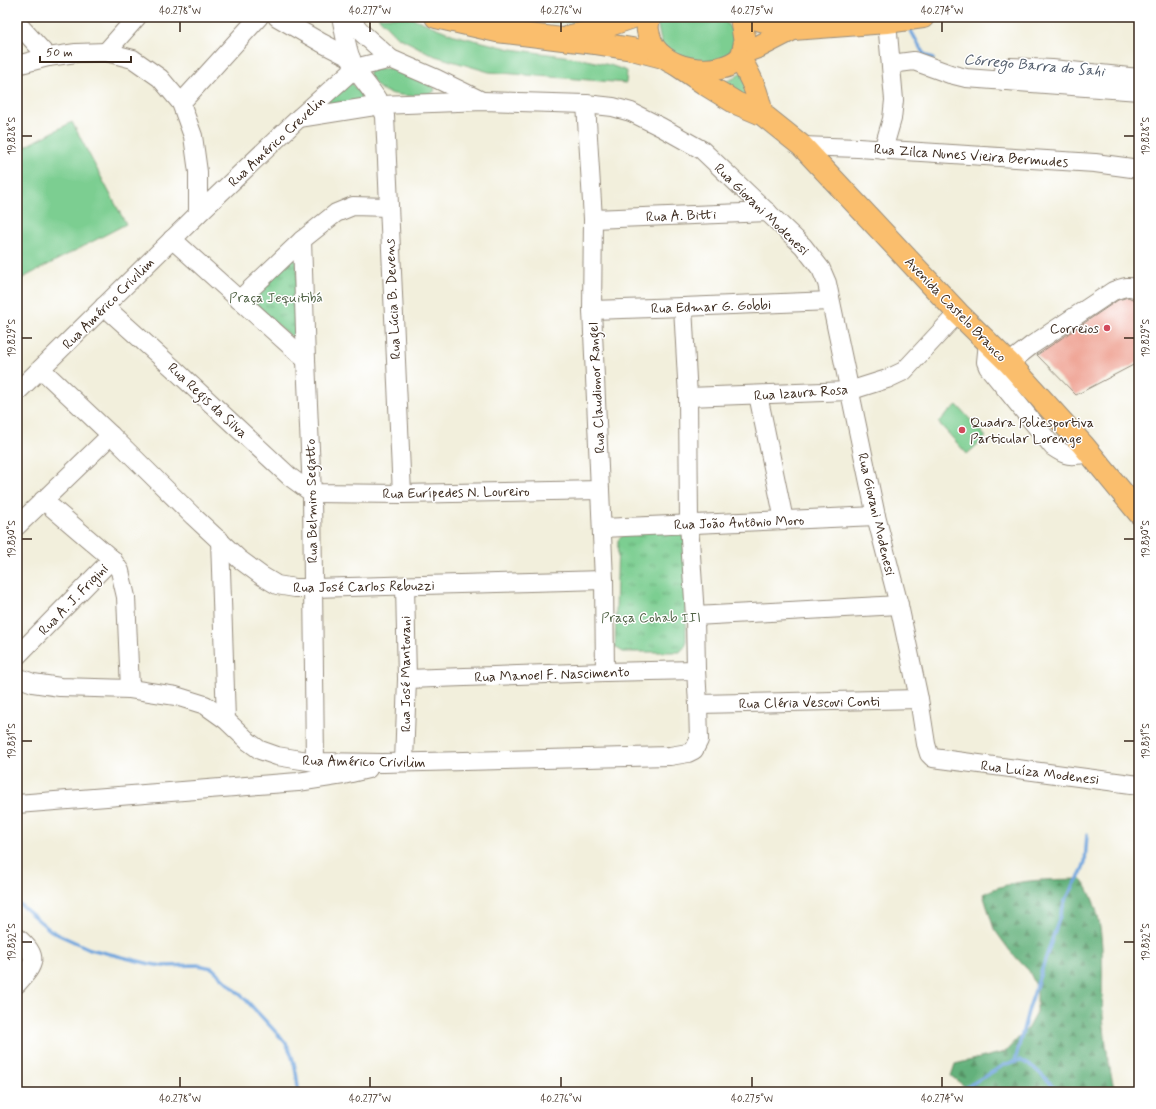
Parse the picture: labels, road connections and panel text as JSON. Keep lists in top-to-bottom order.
{
  "streets": {
    "main road": ["Avenida Castelo Branco"],
    "street": [
      "Rua Américo Crevelin",
      "Rua Zilca Nunes Vieira Bermudes",
      "Rua Giovani Modenesi",
      "Rua A. Bitti",
      "Rua Lúcia B. Devens",
      "Rua Américo Crivilim",
      "Rua Edmar G. Gobbi",
      "Rua Claudionor Rangel",
      "Rua Izaura Rosa",
      "Rua Regis da Silva",
      "Rua Eurípedes N. Loureiro",
      "Rua Belmiro Segatto",
      "Rua João Antônio Moro",
      "Rua José Carlos Rebuzzi",
      "Rua A. J. Frigini",
      "Rua José Mantovani",
      "Rua Manoel F. Nascimento",
      "Rua Cléria Vescovi Conti",
      "Rua Luíza Modenesi"
    ]
  },
  "crossings": [
    ["Rua Américo Crevelin", "Rua Américo Crivilim"],
    ["Rua Zilca Nunes Vieira Bermudes", "Avenida Castelo Branco"],
    ["Rua Giovani Modenesi", "Rua A. Bitti"],
    ["Rua Giovani Modenesi", "Rua Edmar G. Gobbi"],
    ["Rua Giovani Modenesi", "Rua Claudionor Rangel"],
    ["Rua Giovani Modenesi", "Rua Izaura Rosa"],
    ["Rua Giovani Modenesi", "Rua João Antônio Moro"],
    ["Rua Giovani Modenesi", "Rua Cléria Vescovi Conti"],
    ["Rua Giovani Modenesi", "Rua Luíza Modenesi"],
    ["Rua A. Bitti", "Rua Claudionor Rangel"],
    ["Rua Lúcia B. Devens", "Rua Eurípedes N. Loureiro"],
    ["Rua Américo Crivilim", "Rua Regis da Silva"],
    ["Rua Américo Crivilim", "Rua Belmiro Segatto"],
    ["Rua Américo Crivilim", "Rua José Carlos Rebuzzi"],
    ["Rua Américo Crivilim", "Rua José Mantovani"],
    ["Rua Américo Crivilim", "Rua Cléria Vescovi Conti"],
    ["Rua Edmar G. Gobbi", "Rua Claudionor Rangel"],
    ["Avenida Castelo Branco", "Rua Izaura Rosa"],
    ["Rua Claudionor Rangel", "Rua Eurípedes N. Loureiro"],
    ["Rua Claudionor Rangel", "Rua João Antônio Moro"],
    ["Rua Claudionor Rangel", "Rua José Carlos Rebuzzi"],
    ["Rua Claudionor Rangel", "Rua Manoel F. Nascimento"],
    ["Rua Regis da Silva", "Rua Eurípedes N. Loureiro"],
    ["Rua Regis da Silva", "Rua Belmiro Segatto"],
    ["Rua Eurípedes N. Loureiro", "Rua Belmiro Segatto"],
    ["Rua Belmiro Segatto", "Rua José Carlos Rebuzzi"],
    ["Rua José Carlos Rebuzzi", "Rua José Mantovani"],
    ["Rua José Mantovani", "Rua Manoel F. Nascimento"]
  ],
  "water": ["Córrego Barra do Sahi"],
  "parks": ["Praça Jequitibá", "Praça Cohab III"],
  "places": ["Correios", "Quadra Poliesportiva Particular Lorenge"],
  "scale_bar": "50 m",
  "coordinates": [
    "40.278°W",
    "40.277°W",
    "40.276°W",
    "40.275°W",
    "40.274°W",
    "19.828°S",
    "19.829°S",
    "19.830°S",
    "19.831°S",
    "19.832°S"
  ]
}
